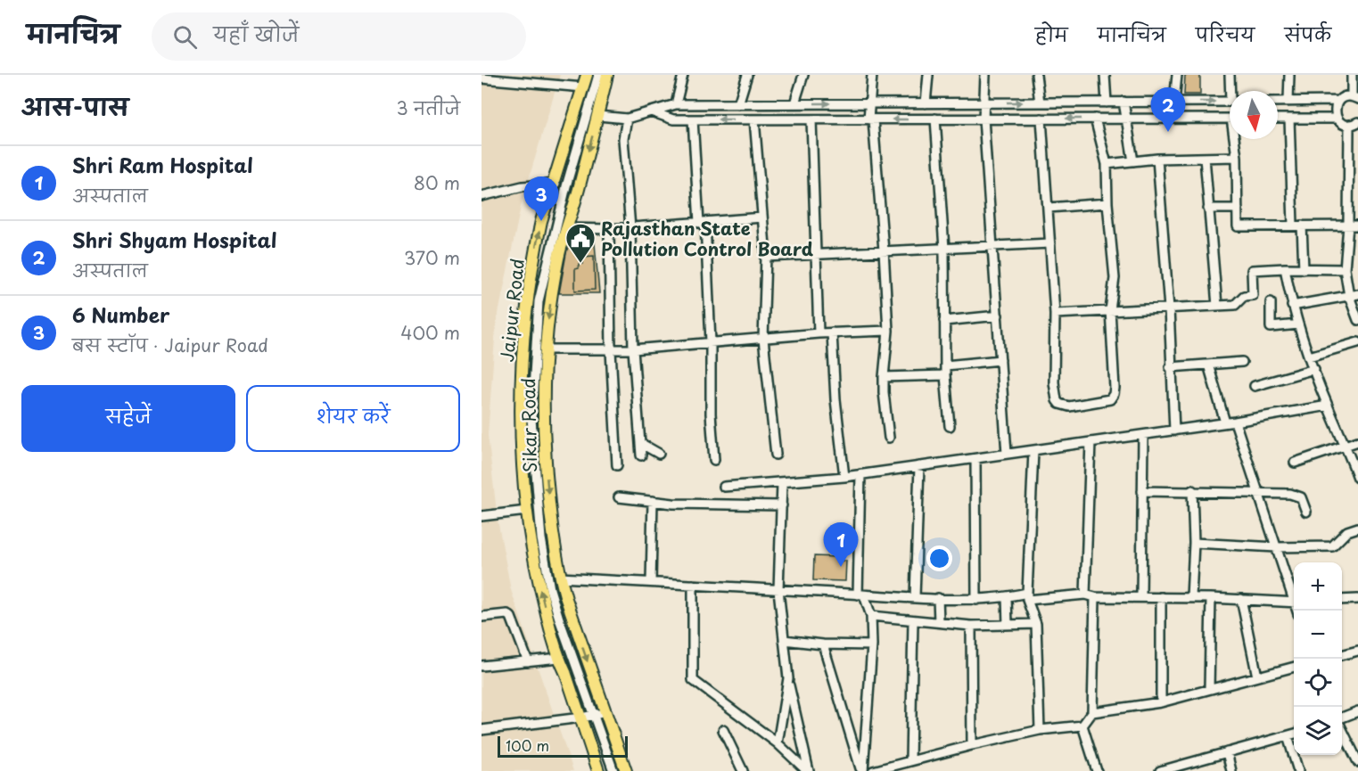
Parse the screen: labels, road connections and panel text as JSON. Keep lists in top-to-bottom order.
{
  "streets": {
    "main road": ["Jaipur Road", "Sikar Road"]
  },
  "one_way": ["Jaipur Road", "Sikar Road"],
  "places": {
    "public building": ["Rajasthan State Pollution Control Board"]
  },
  "scale_bar": "100 m",
  "north": "bottom",
  "page": {
    "header": "मानचित्र",
    "search": "यहाँ खोजें",
    "nav": [
      "होम",
      "मानचित्र",
      "परिचय",
      "संपर्क"
    ],
    "heading": ["आस-पास", "3 नतीजे"],
    "pins": ["2", "3", "1"],
    "list": [
      {
        "mark": "1",
        "name": "Shri Ram Hospital",
        "note": "अस्पताल",
        "value": "80 m"
      },
      {
        "mark": "2",
        "name": "Shri Shyam Hospital",
        "note": "अस्पताल",
        "value": "370 m"
      },
      {
        "mark": "3",
        "name": "6 Number",
        "note": "बस स्टॉप · Jaipur Road",
        "value": "400 m"
      }
    ],
    "buttons": ["सहेजें", "शेयर करें"],
    "map_buttons": ["+", "−"],
    "scale": "100 m"
  }
}
